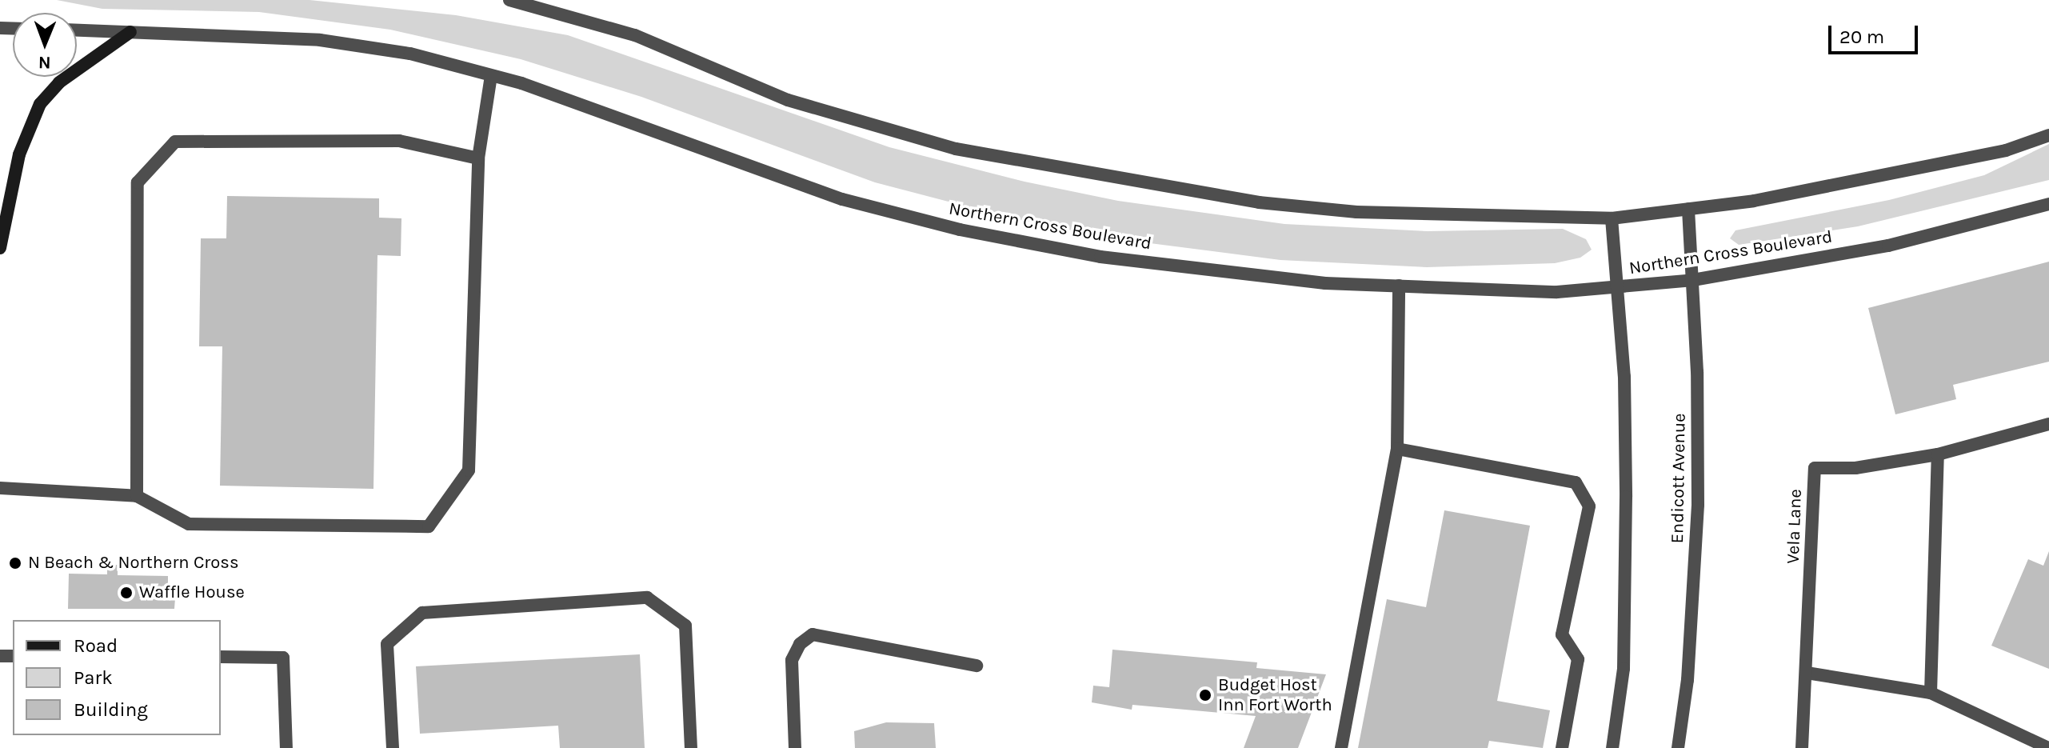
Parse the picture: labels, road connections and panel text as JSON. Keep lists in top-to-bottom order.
{
  "streets": {
    "street": ["Northern Cross Boulevard", "Endicott Avenue", "Vela Lane"]
  },
  "crossings": [
    ["Northern Cross Boulevard", "Endicott Avenue"]
  ],
  "places": ["N Beach & Northern Cross", "Waffle House", "Budget Host Inn Fort Worth"],
  "legend": ["Road", "Park", "Building"],
  "scale_bar": "20 m",
  "north": "bottom"
}
